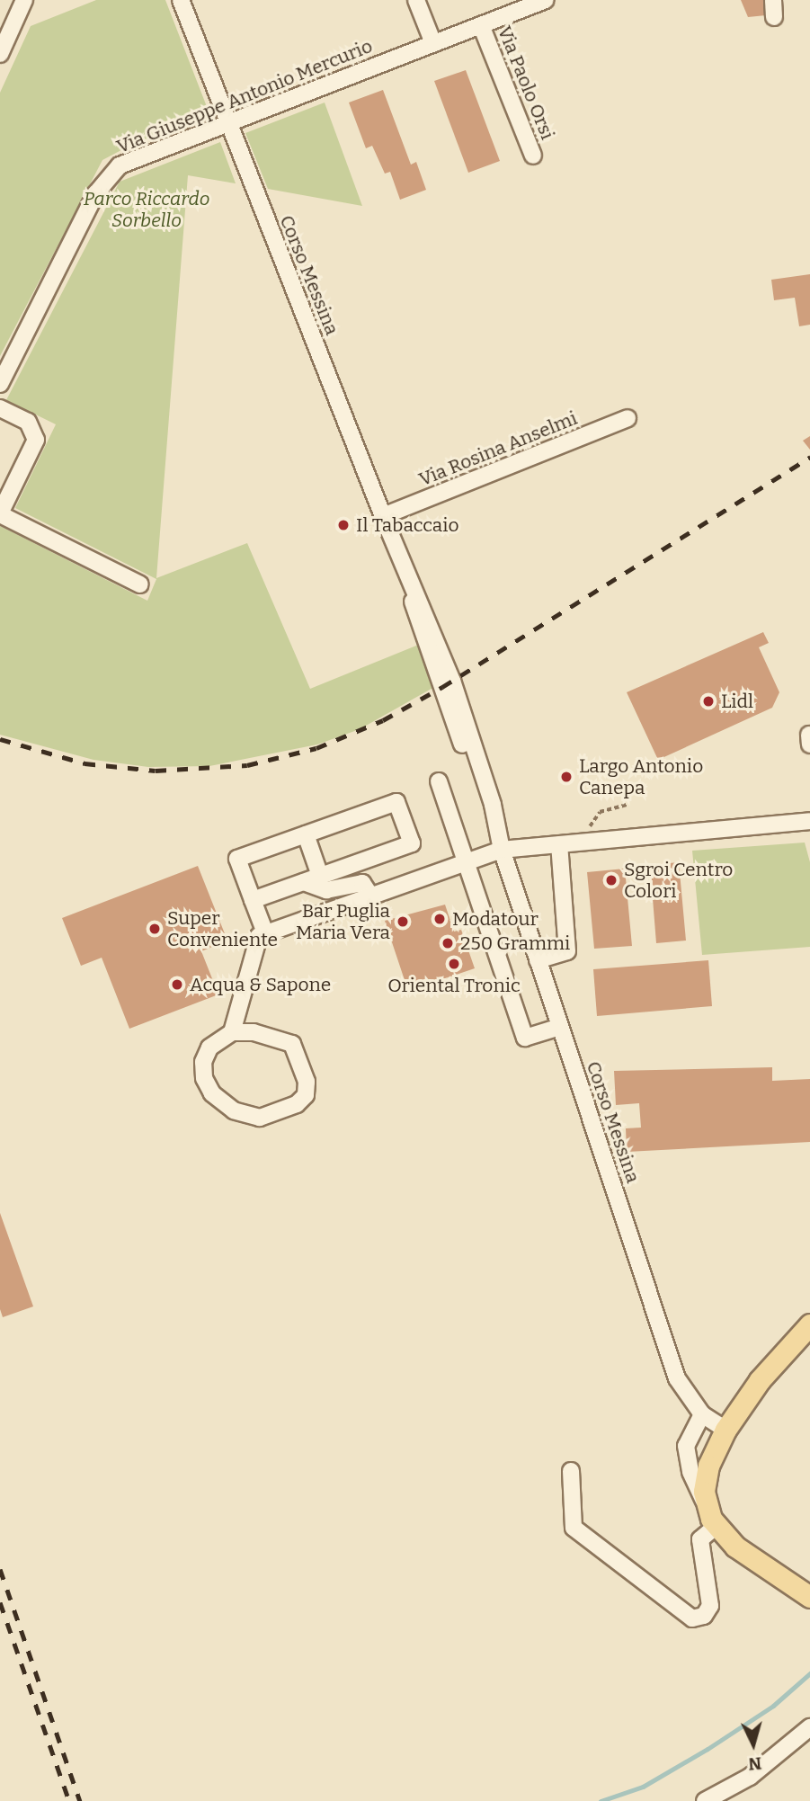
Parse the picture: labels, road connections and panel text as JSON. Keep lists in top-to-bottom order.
{
  "streets": {
    "street": [
      "Via Paolo Orsi",
      "Via Giuseppe Antonio Mercurio",
      "Corso Messina",
      "Via Rosina Anselmi"
    ]
  },
  "crossings": [
    ["Via Paolo Orsi", "Via Giuseppe Antonio Mercurio"],
    ["Via Giuseppe Antonio Mercurio", "Corso Messina"],
    ["Corso Messina", "Via Rosina Anselmi"]
  ],
  "parks": ["Parco Riccardo Sorbello"],
  "places": [
    "Il Tabaccaio",
    "Lidl",
    "Largo Antonio Canepa",
    "Sgroi Centro Colori",
    "Modatour",
    "Bar Puglia Maria Vera",
    "Super Conveniente",
    "250 Grammi",
    "Oriental Tronic",
    "Acqua & Sapone"
  ],
  "north": "bottom"
}
